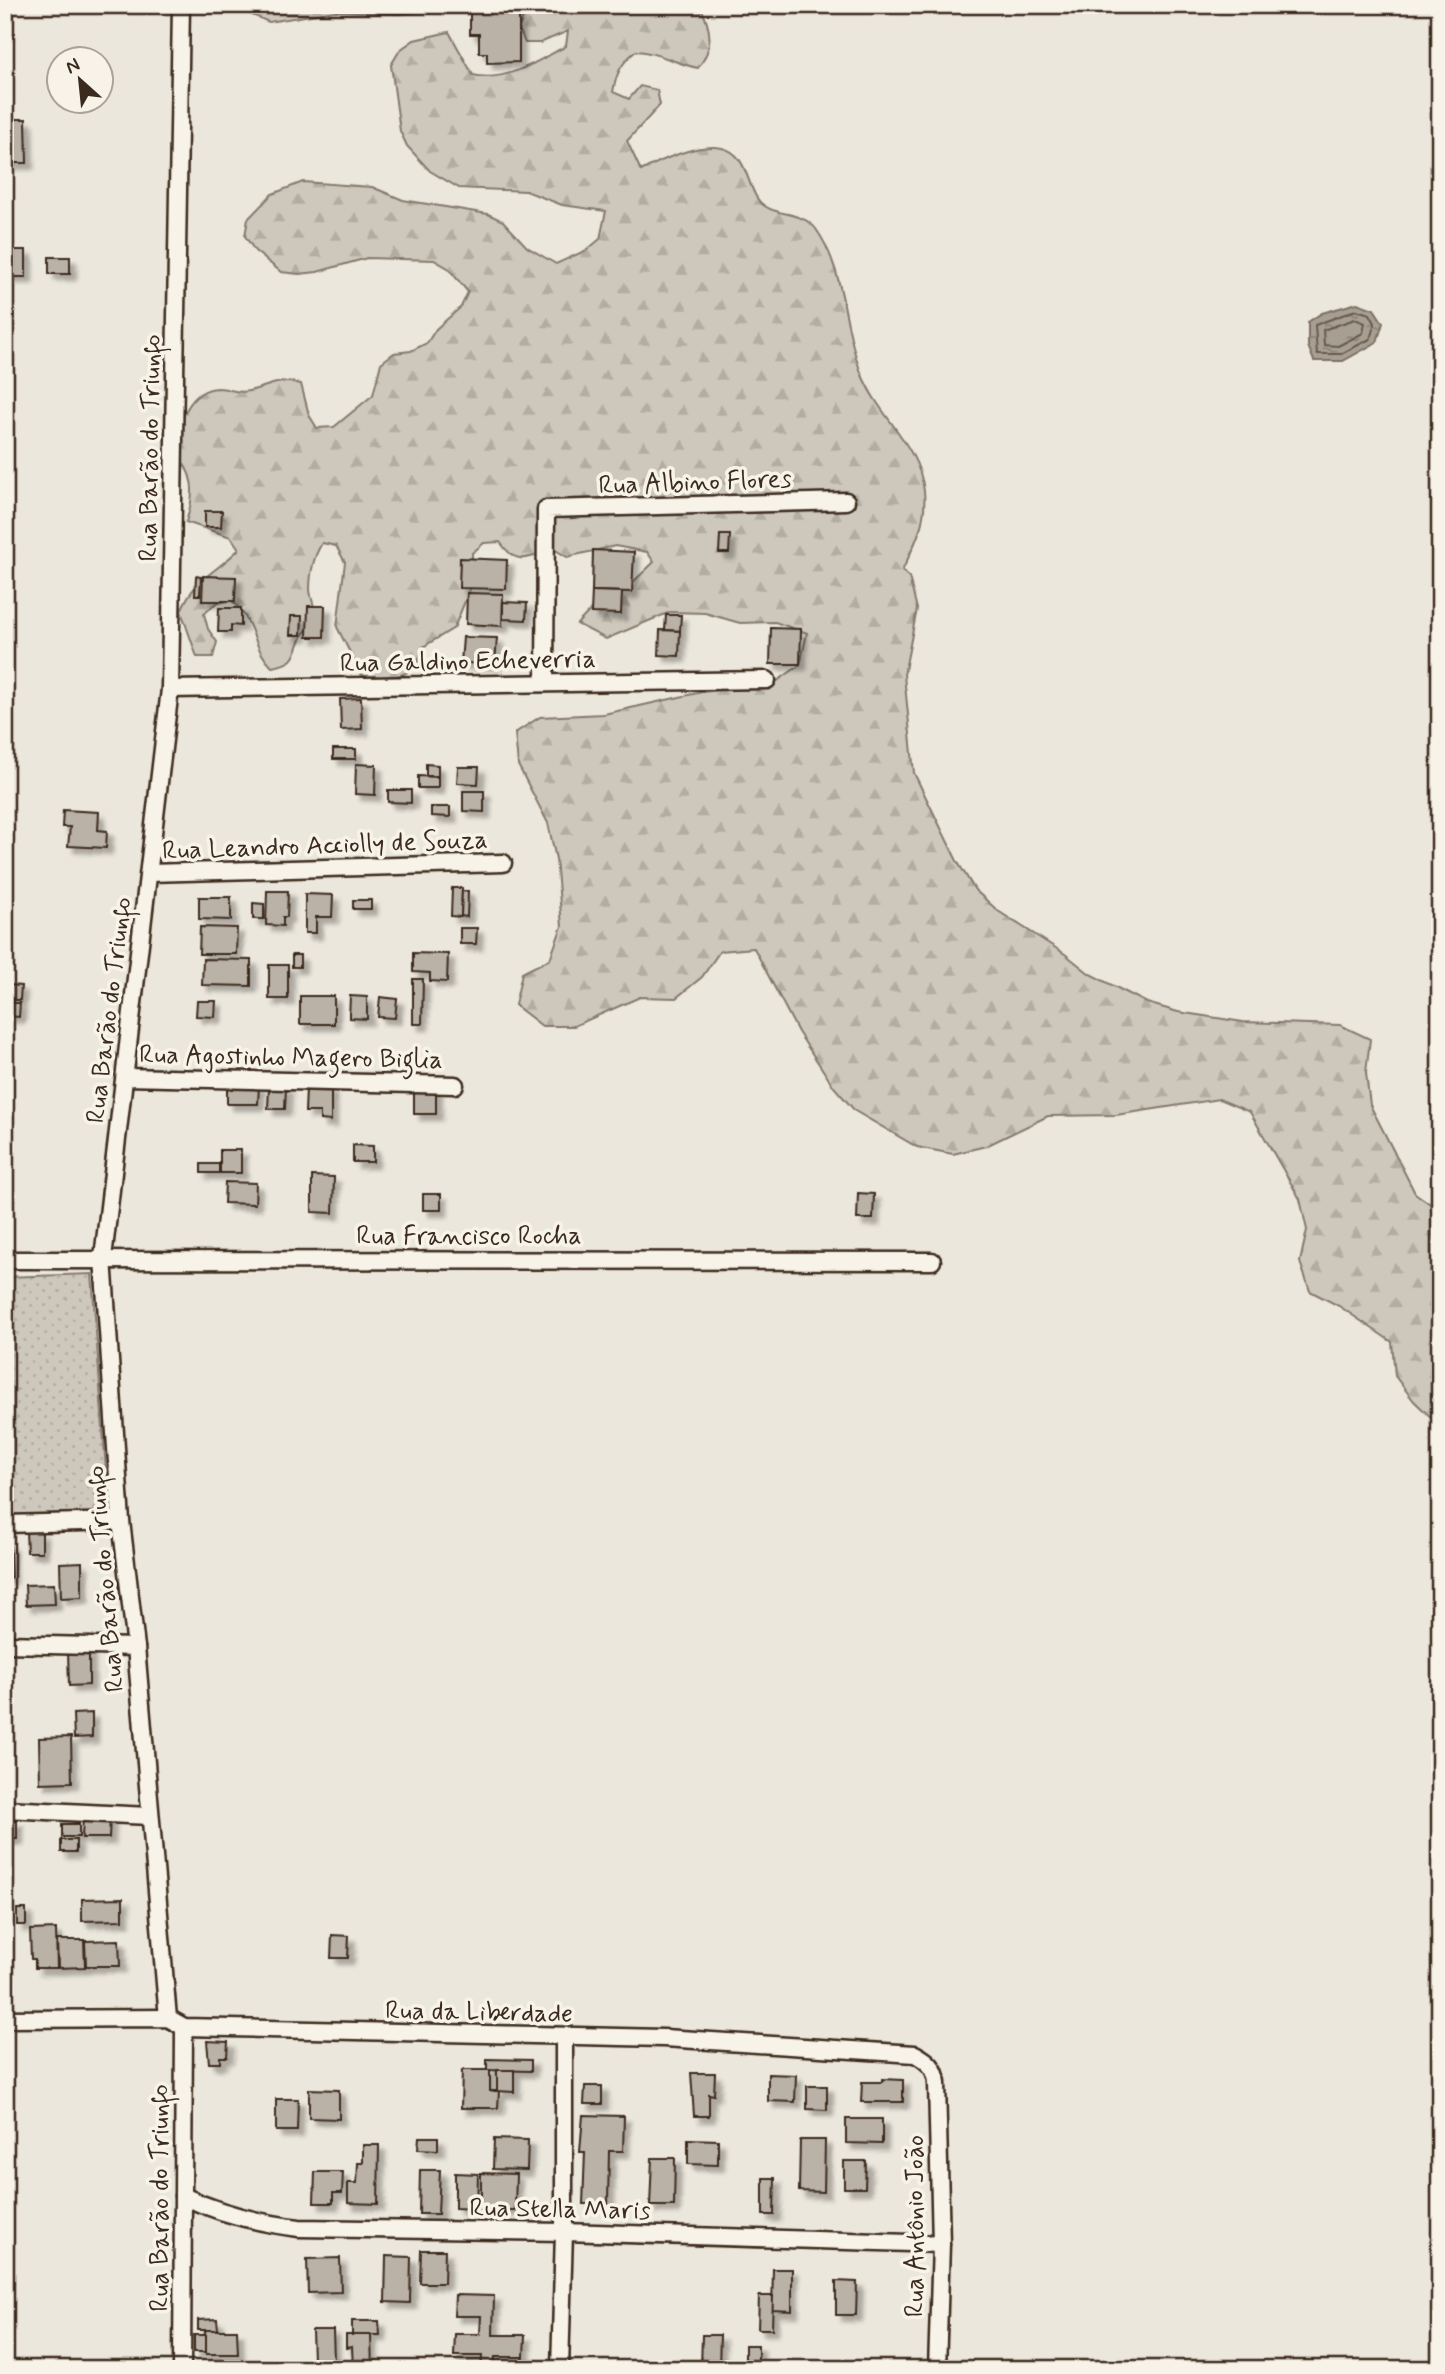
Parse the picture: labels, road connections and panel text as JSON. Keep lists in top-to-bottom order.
{
  "streets": {
    "street": [
      "Rua Barão do Triunfo",
      "Rua Albino Flores",
      "Rua Galdino Echeverria",
      "Rua Leandro Acciolly de Souza",
      "Rua Agostinho Magero Biglia",
      "Rua Francisco Rocha",
      "Rua da Liberdade",
      "Rua Stella Maris",
      "Rua Antônio João"
    ]
  },
  "crossings": [
    ["Rua Barão do Triunfo", "Rua Galdino Echeverria"],
    ["Rua Barão do Triunfo", "Rua Leandro Acciolly de Souza"],
    ["Rua Barão do Triunfo", "Rua Agostinho Magero Biglia"],
    ["Rua Barão do Triunfo", "Rua Francisco Rocha"],
    ["Rua Barão do Triunfo", "Rua da Liberdade"],
    ["Rua Barão do Triunfo", "Rua Stella Maris"],
    ["Rua Albino Flores", "Rua Galdino Echeverria"],
    ["Rua da Liberdade", "Rua Antônio João"],
    ["Rua Stella Maris", "Rua Antônio João"]
  ],
  "north": "top left"
}
